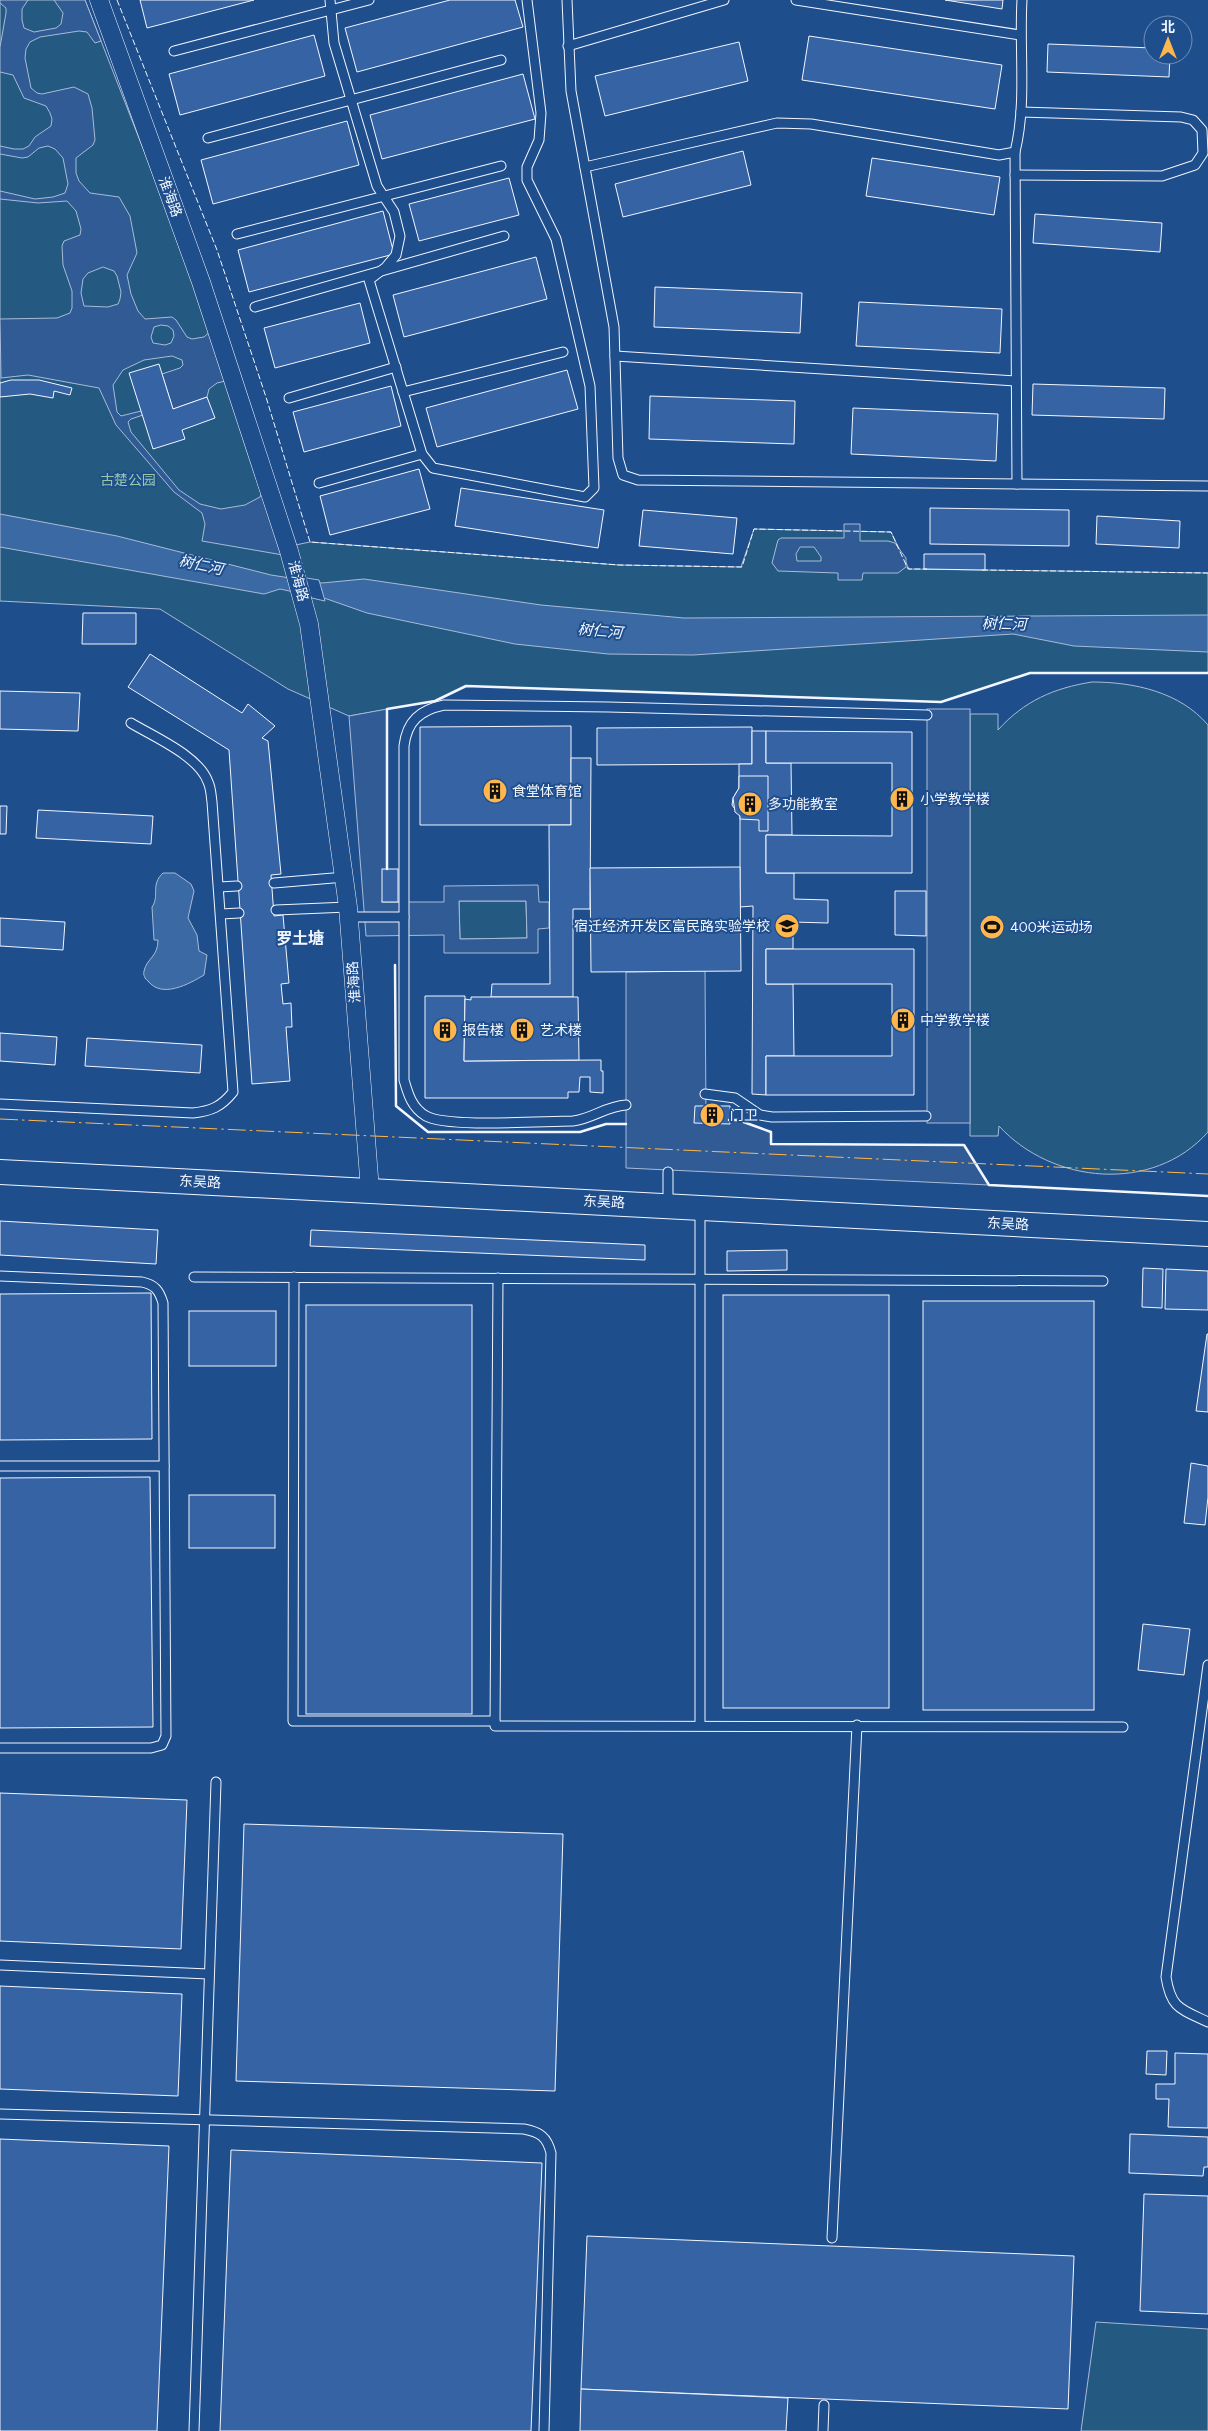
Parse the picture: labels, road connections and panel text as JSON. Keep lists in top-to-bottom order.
{
  "streets": {
    "street": ["淮海路", "东吴路"]
  },
  "crossings": [
    ["淮海路", "东吴路"]
  ],
  "districts": ["罗土塘"],
  "water": ["树仁河"],
  "parks": ["古楚公园"],
  "places": {
    "building": [
      "食堂体育馆",
      "小学教学楼",
      "多功能教室",
      "中学教学楼",
      "报告楼",
      "艺术楼",
      "门卫"
    ],
    "school or university": ["宿迁经济开发区富民路实验学校"],
    "sports": ["400米运动场"]
  },
  "north": "top"
}
